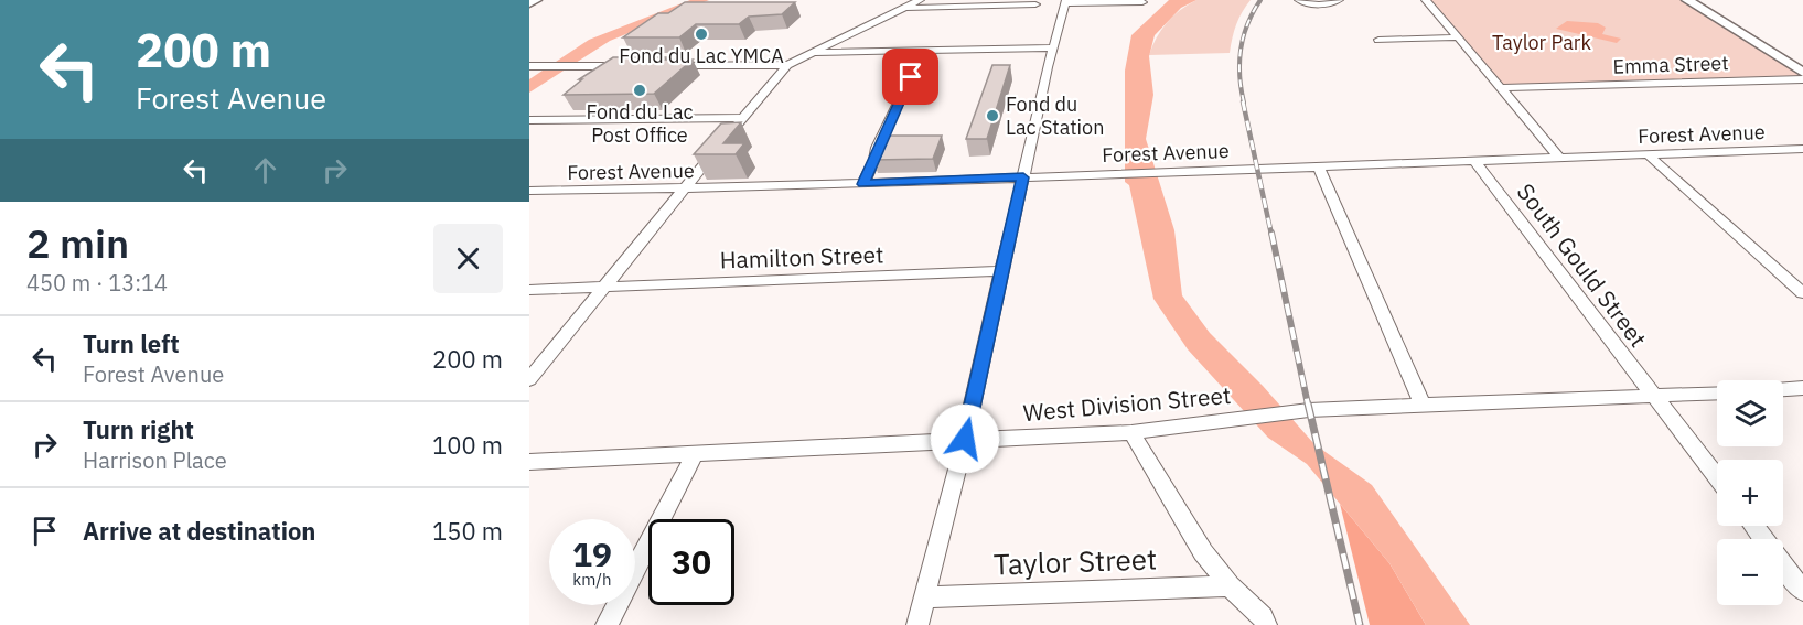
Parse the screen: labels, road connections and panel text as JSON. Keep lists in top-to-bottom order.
{
  "streets": {
    "street": [
      "Emma Street",
      "Forest Avenue",
      "Hamilton Street",
      "South Gould Street",
      "West Division Street",
      "Taylor Street"
    ]
  },
  "crossings": [
    ["Forest Avenue", "South Gould Street"],
    ["South Gould Street", "West Division Street"]
  ],
  "parks": ["Taylor Park"],
  "places": ["Fond du Lac YMCA", "Fond du Lac Post Office", "Fond du Lac Station"],
  "page": {
    "turn": ["200 m", "Forest Avenue"],
    "heading": ["2 min", "450 m · 13:14"],
    "list": [
      {
        "name": "Turn left",
        "note": "Forest Avenue",
        "value": "200 m"
      },
      {
        "name": "Turn right",
        "note": "Harrison Place",
        "value": "100 m"
      },
      {
        "name": "Arrive at destination",
        "value": "150 m"
      }
    ],
    "map_buttons": ["+", "−"],
    "speed": "19 km/h",
    "limit": "30"
  }
}
